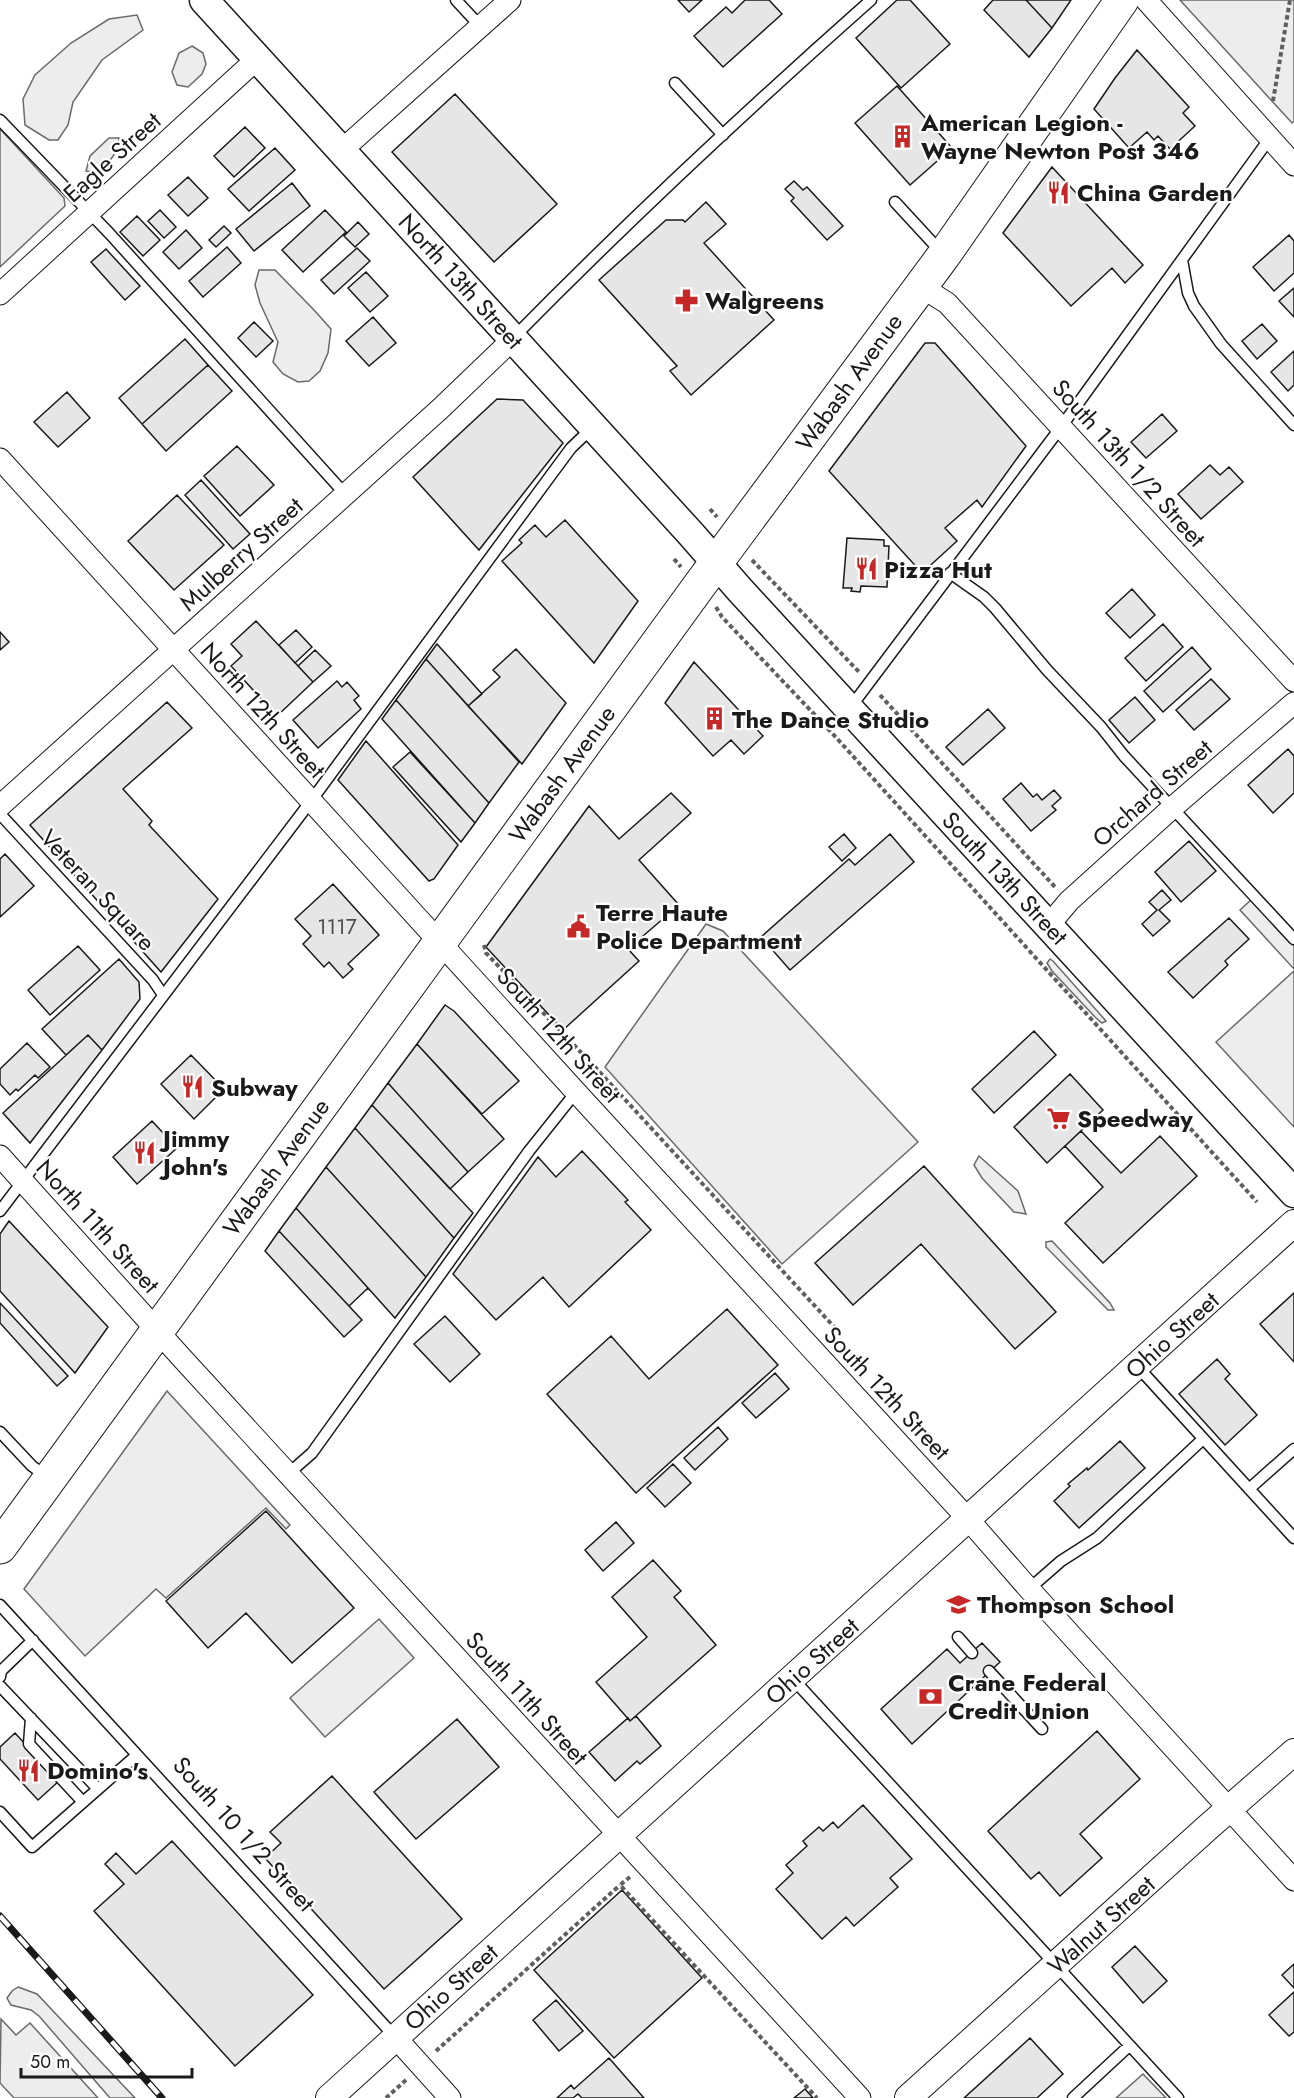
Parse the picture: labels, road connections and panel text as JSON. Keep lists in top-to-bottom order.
{
  "streets": {
    "main road": ["North 13th Street", "Wabash Avenue", "South 13th Street"],
    "street": [
      "Eagle Street",
      "South 13th 1/2 Street",
      "Mulberry Street",
      "North 12th Street",
      "Orchard Street",
      "South 12th Street",
      "North 11th Street",
      "Ohio Street",
      "South 11th Street",
      "South 10 1/2 Street",
      "Walnut Street"
    ],
    "lane": ["Veteran Square"]
  },
  "crossings": [
    ["Eagle Street", "North 13th Street"],
    ["North 13th Street", "Wabash Avenue"],
    ["North 13th Street", "Mulberry Street"],
    ["North 13th Street", "South 13th Street"],
    ["Wabash Avenue", "South 13th 1/2 Street"],
    ["Wabash Avenue", "North 12th Street"],
    ["Wabash Avenue", "South 13th Street"],
    ["Wabash Avenue", "South 12th Street"],
    ["Wabash Avenue", "North 11th Street"],
    ["Wabash Avenue", "South 11th Street"],
    ["Mulberry Street", "North 12th Street"],
    ["North 12th Street", "South 12th Street"],
    ["Orchard Street", "South 13th Street"],
    ["South 12th Street", "Ohio Street"],
    ["South 12th Street", "Walnut Street"],
    ["North 11th Street", "South 11th Street"],
    ["Ohio Street", "South 11th Street"],
    ["Ohio Street", "South 10 1/2 Street"]
  ],
  "places": {
    "building": ["American Legion - Wayne Newton Post 346", "The Dance Studio"],
    "restaurant": [
      "China Garden",
      "Pizza Hut",
      "Subway",
      "Jimmy John's",
      "Domino's"
    ],
    "pharmacy": ["Walgreens"],
    "public building": ["Terre Haute Police Department"],
    "supermarket": ["Speedway"],
    "school or university": ["Thompson School"],
    "bank": ["Crane Federal Credit Union"]
  },
  "house_numbers": ["1117"],
  "scale_bar": "50 m"
}
